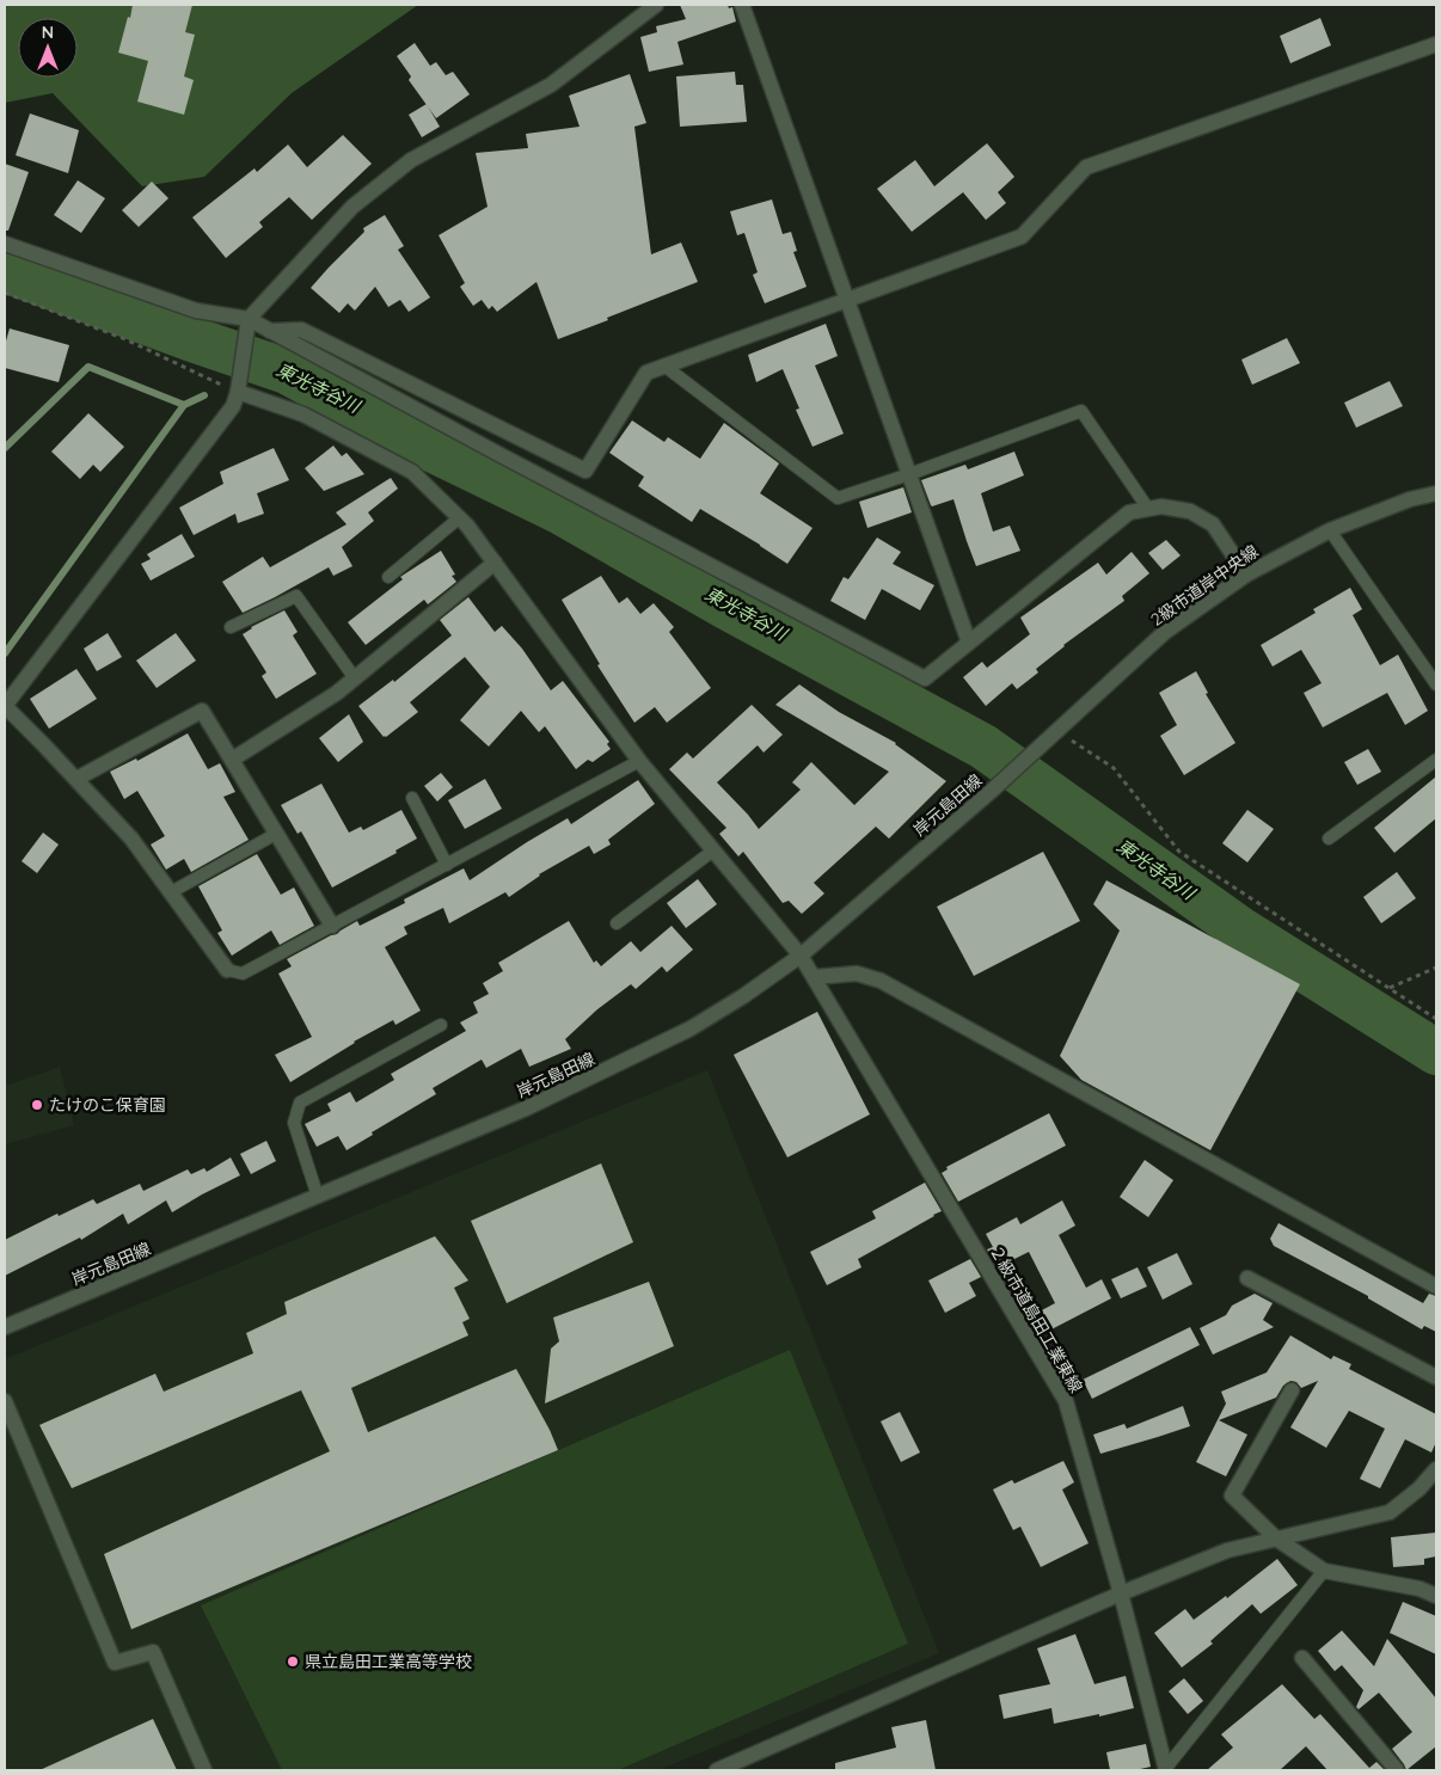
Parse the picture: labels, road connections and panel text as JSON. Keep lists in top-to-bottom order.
{
  "streets": {
    "street": ["2級市道岸中央線", "岸元島田線", "２級市道島田工業東線"]
  },
  "crossings": [
    ["2級市道岸中央線", "岸元島田線"],
    ["岸元島田線", "２級市道島田工業東線"]
  ],
  "water": ["東光寺谷川"],
  "places": ["たけのこ保育園", "県立島田工業高等学校"],
  "north": "top"
}
